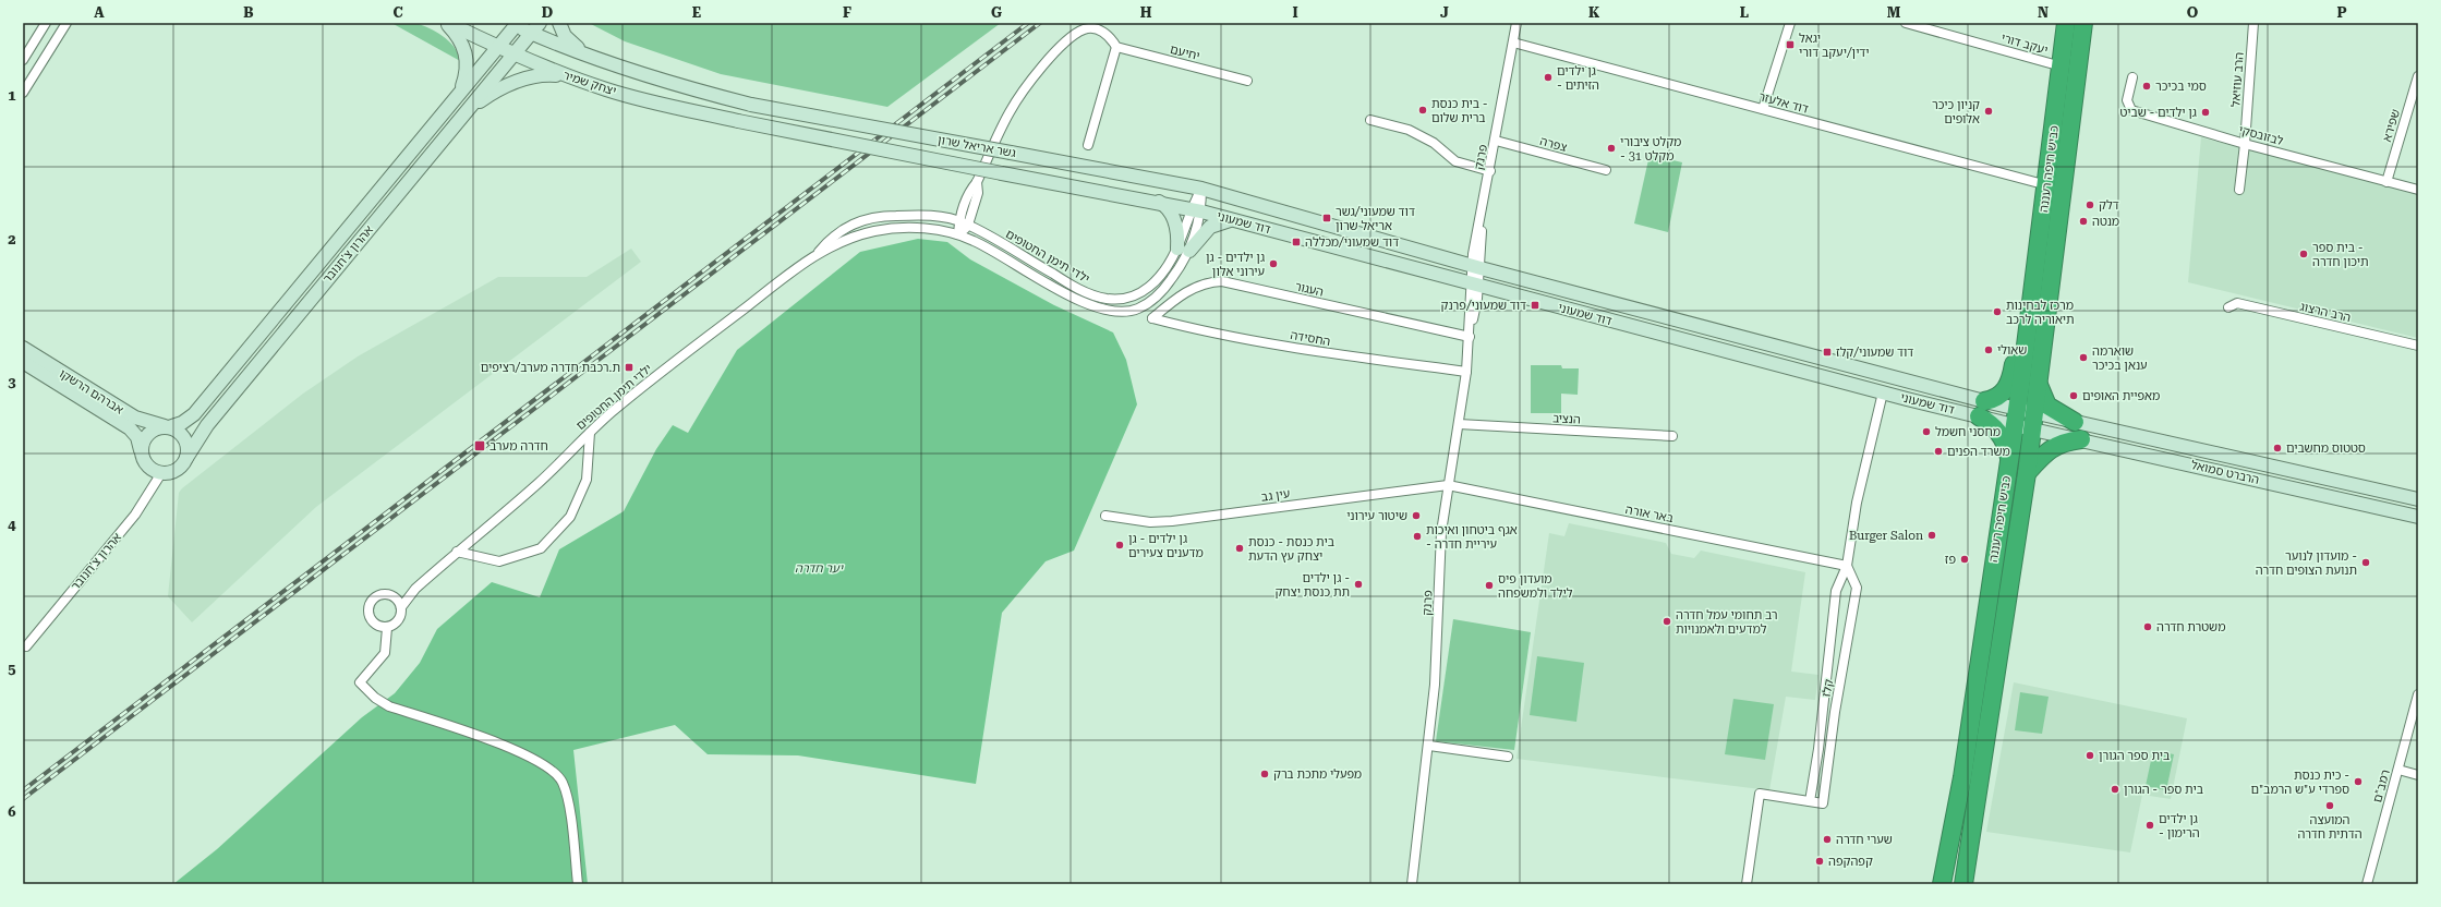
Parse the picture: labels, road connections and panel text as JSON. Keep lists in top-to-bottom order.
{
  "streets": {
    "highway": ["כביש חיפה רעננה"],
    "main road": [
      "יצחק שמיר",
      "גשר אריאל שרון",
      "דוד שמעוני",
      "אהרון צ'חנובר",
      "אברהם הרשקו",
      "הרברט סמואל"
    ],
    "street": [
      "יעקב דורי",
      "יחיעם",
      "הרב עוזיאל",
      "דוד אלעזר",
      "שפירא",
      "לבזובסקי",
      "צפרה",
      "פרנק",
      "ילדי תימן החטופים",
      "העגור",
      "הרב הרצוג",
      "החסידה",
      "הנציב",
      "עין גב",
      "באר אורה",
      "קלז",
      "רמב\"ם"
    ]
  },
  "crossings": [
    ["יעקב דורי", "כביש חיפה רעננה"],
    ["הרב עוזיאל", "לבזובסקי"],
    ["יצחק שמיר", "גשר אריאל שרון"],
    ["יצחק שמיר", "אהרון צ'חנובר"],
    ["דוד אלעזר", "פרנק"],
    ["דוד אלעזר", "כביש חיפה רעננה"],
    ["שפירא", "לבזובסקי"],
    ["צפרה", "פרנק"],
    ["גשר אריאל שרון", "דוד שמעוני"],
    ["גשר אריאל שרון", "ילדי תימן החטופים"],
    ["פרנק", "דוד שמעוני"],
    ["פרנק", "העגור"],
    ["פרנק", "החסידה"],
    ["פרנק", "הנציב"],
    ["פרנק", "עין גב"],
    ["פרנק", "באר אורה"],
    ["כביש חיפה רעננה", "דוד שמעוני"],
    ["כביש חיפה רעננה", "הרברט סמואל"],
    ["דוד שמעוני", "ילדי תימן החטופים"],
    ["דוד שמעוני", "הרברט סמואל"],
    ["דוד שמעוני", "קלז"],
    ["אהרון צ'חנובר", "אברהם הרשקו"],
    ["העגור", "החסידה"],
    ["עין גב", "באר אורה"],
    ["באר אורה", "קלז"]
  ],
  "parks": ["יער חדרה"],
  "places": {
    "transit": [
      "יגאל ידין/יעקב דורי",
      "דוד שמעוני/גשר אריאל שרון",
      "דוד שמעוני/מכללה",
      "דוד שמעוני/פרנק",
      "דוד שמעוני/קלז",
      "ת.רכבת חדרה מערב/רציפים",
      "חדרה מערב"
    ],
    "other": [
      "גן ילדים - הזיתים",
      "סמי בכיכר",
      "בית כנסת - ברית שלום",
      "קניון כיכר אלופים",
      "גן ילדים - שביט",
      "מקלט ציבורי - מקלט 31",
      "דלק",
      "מנטה",
      "בית ספר - תיכון חדרה",
      "גן ילדים - גן עירוני אלון",
      "מרכז לבחינות תיאוריה לרכב",
      "שאולי",
      "שוארמה ענאן בכיכר",
      "מאפיית האופים",
      "מחסני חשמל",
      "סטטוס מחשבים",
      "משרד הפנים",
      "שיטור עירוני",
      "Burger Salon",
      "אגף ביטחון ואיכות - עיריית חדרה",
      "גן ילדים - גן מדענים צעירים",
      "בית כנסת - כנסת יצחק עץ הדעת",
      "פז",
      "מועדון לנוער - תנועת הצופים חדרה",
      "גן ילדים - תת כנסת יצחק",
      "מועדון פיס לילד ולמשפחה",
      "רב תחומי עמל חדרה למדעים ולאמנויות",
      "משטרת חדרה",
      "בית ספר הגורן",
      "מפעלי מתכת ברק",
      "כית כנסת - ספרדי ע\"ש הרמב\"ם",
      "בית ספר - הגורן",
      "המועצה הדתית חדרה",
      "גן ילדים - הרימון",
      "שערי חדרה",
      "קפהקפה"
    ]
  },
  "grid": {
    "columns": [
      "A",
      "B",
      "C",
      "D",
      "E",
      "F",
      "G",
      "H",
      "I",
      "J",
      "K",
      "L",
      "M",
      "N",
      "O",
      "P"
    ],
    "rows": [
      "1",
      "2",
      "3",
      "4",
      "5",
      "6"
    ]
  }
}
